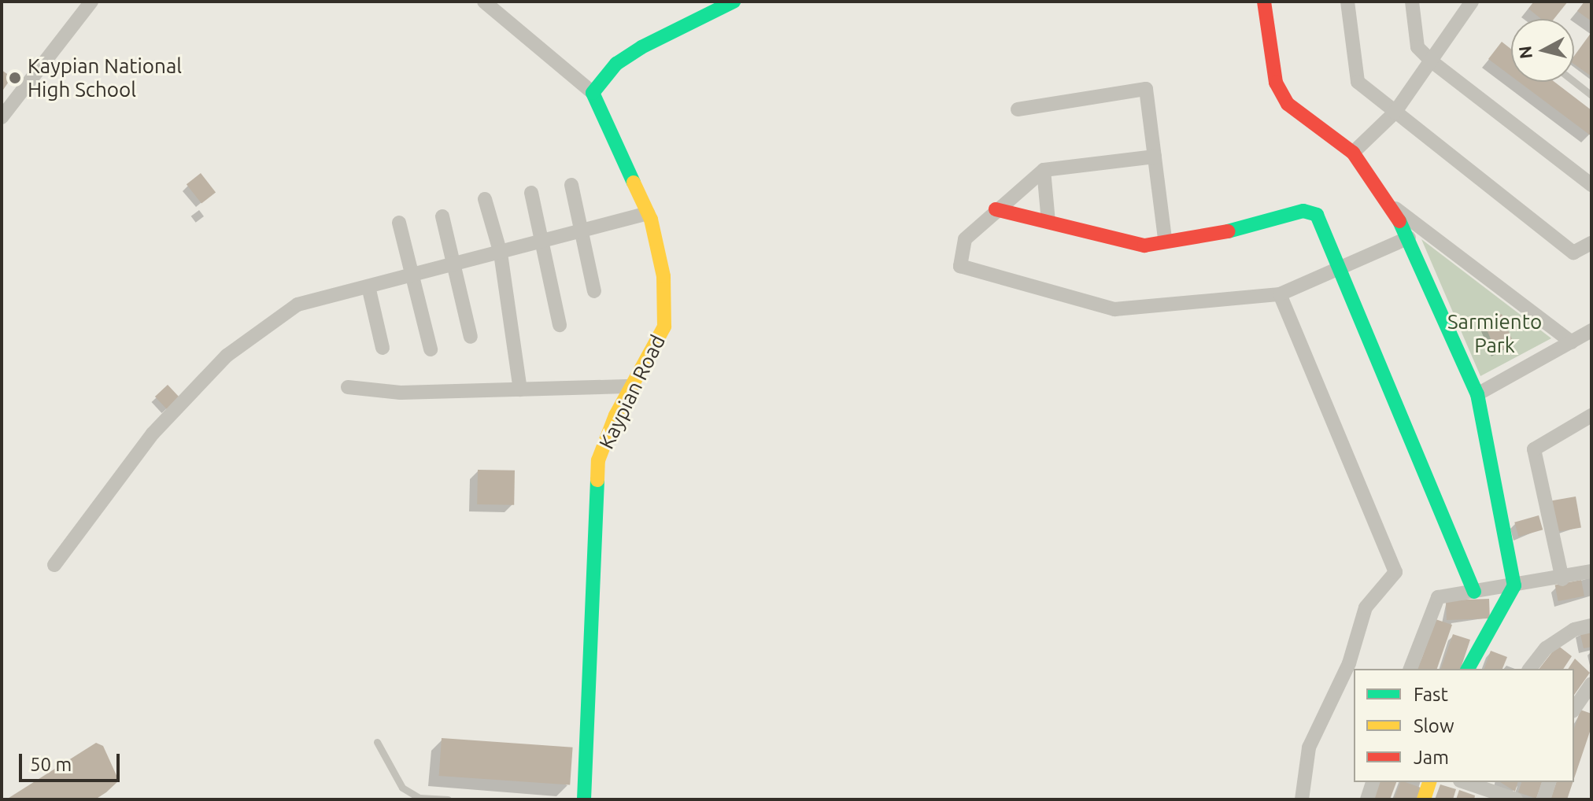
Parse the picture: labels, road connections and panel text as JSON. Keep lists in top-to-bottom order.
{
  "streets": {
    "street": ["Kaypian Road"]
  },
  "parks": ["Sarmiento Park"],
  "places": ["Kaypian National High School"],
  "legend": ["Fast", "Slow", "Jam"],
  "scale_bar": "50 m",
  "north": "left"
}
